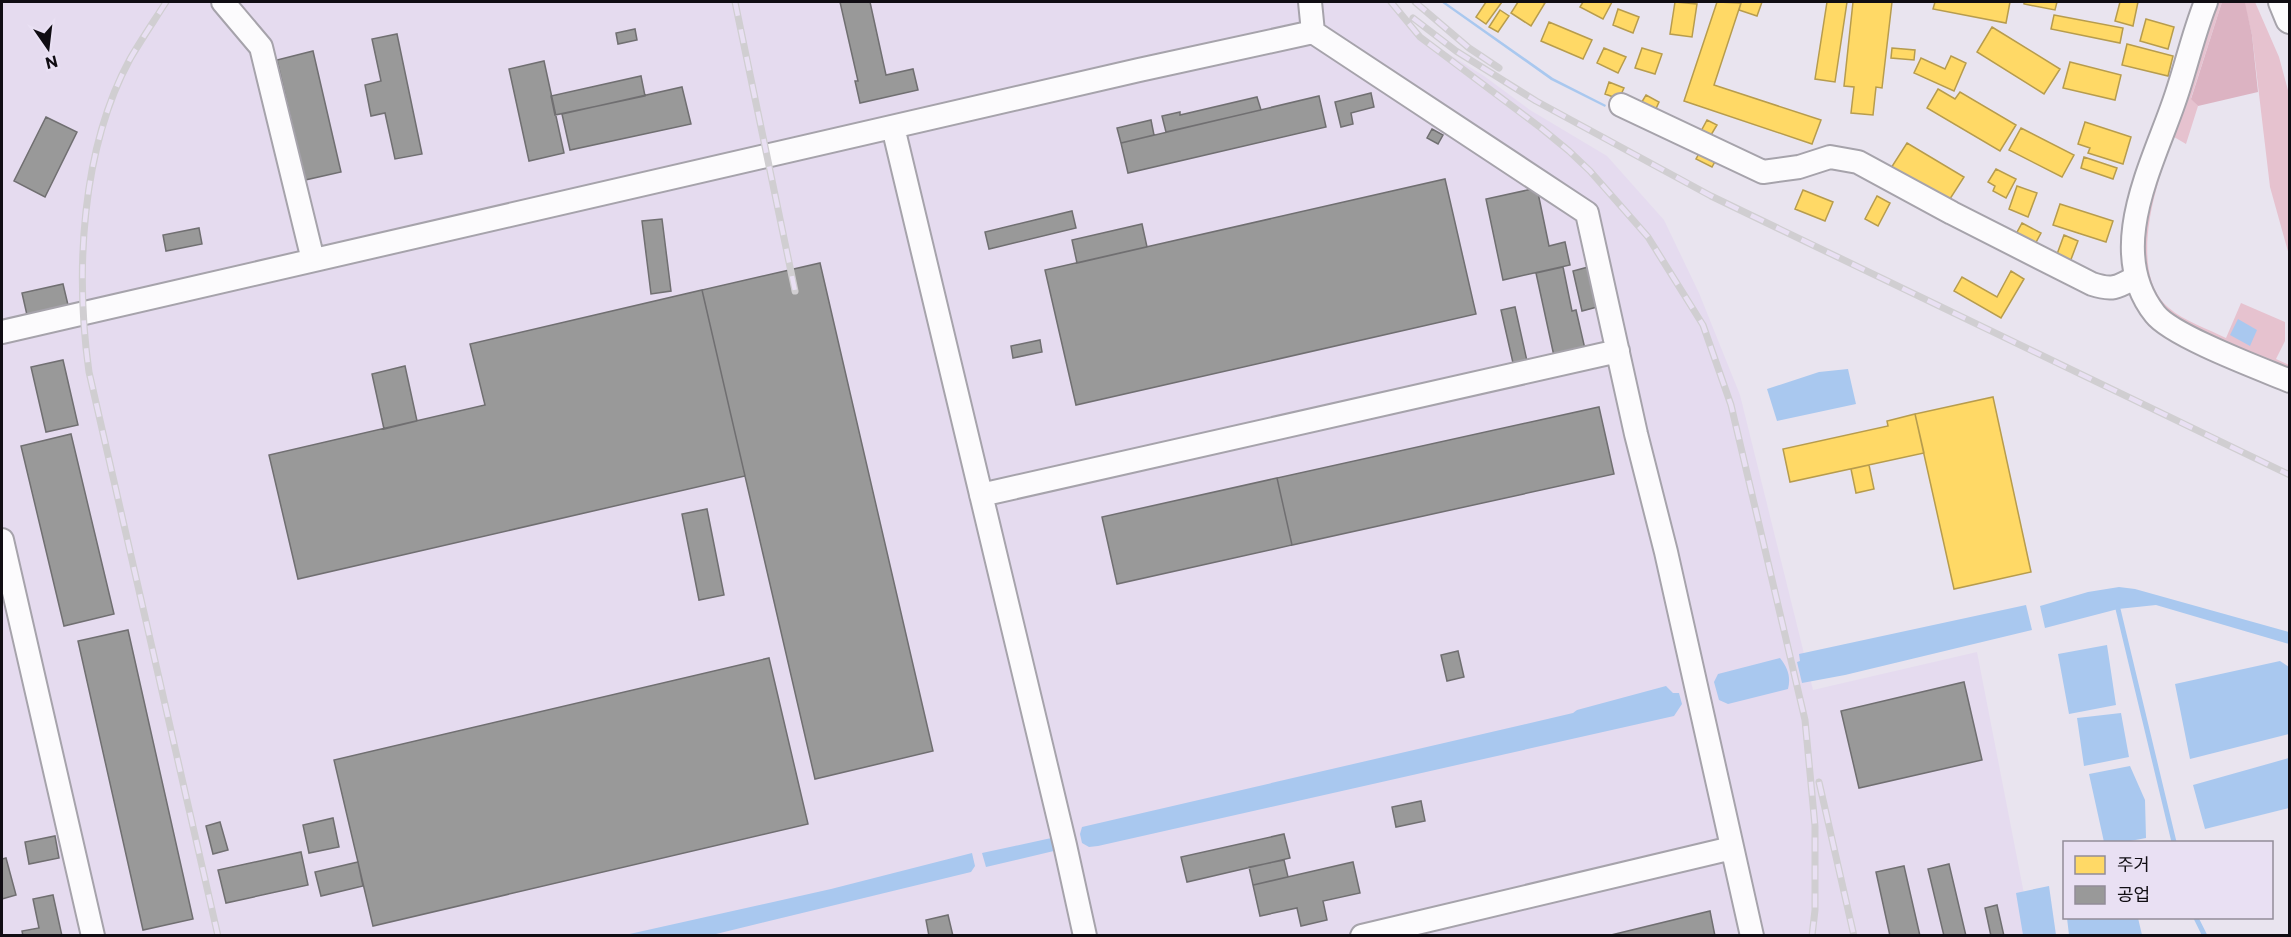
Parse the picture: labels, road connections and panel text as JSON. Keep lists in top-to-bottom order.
{
  "legend": ["주거", "공업"],
  "north": "bottom"
}
